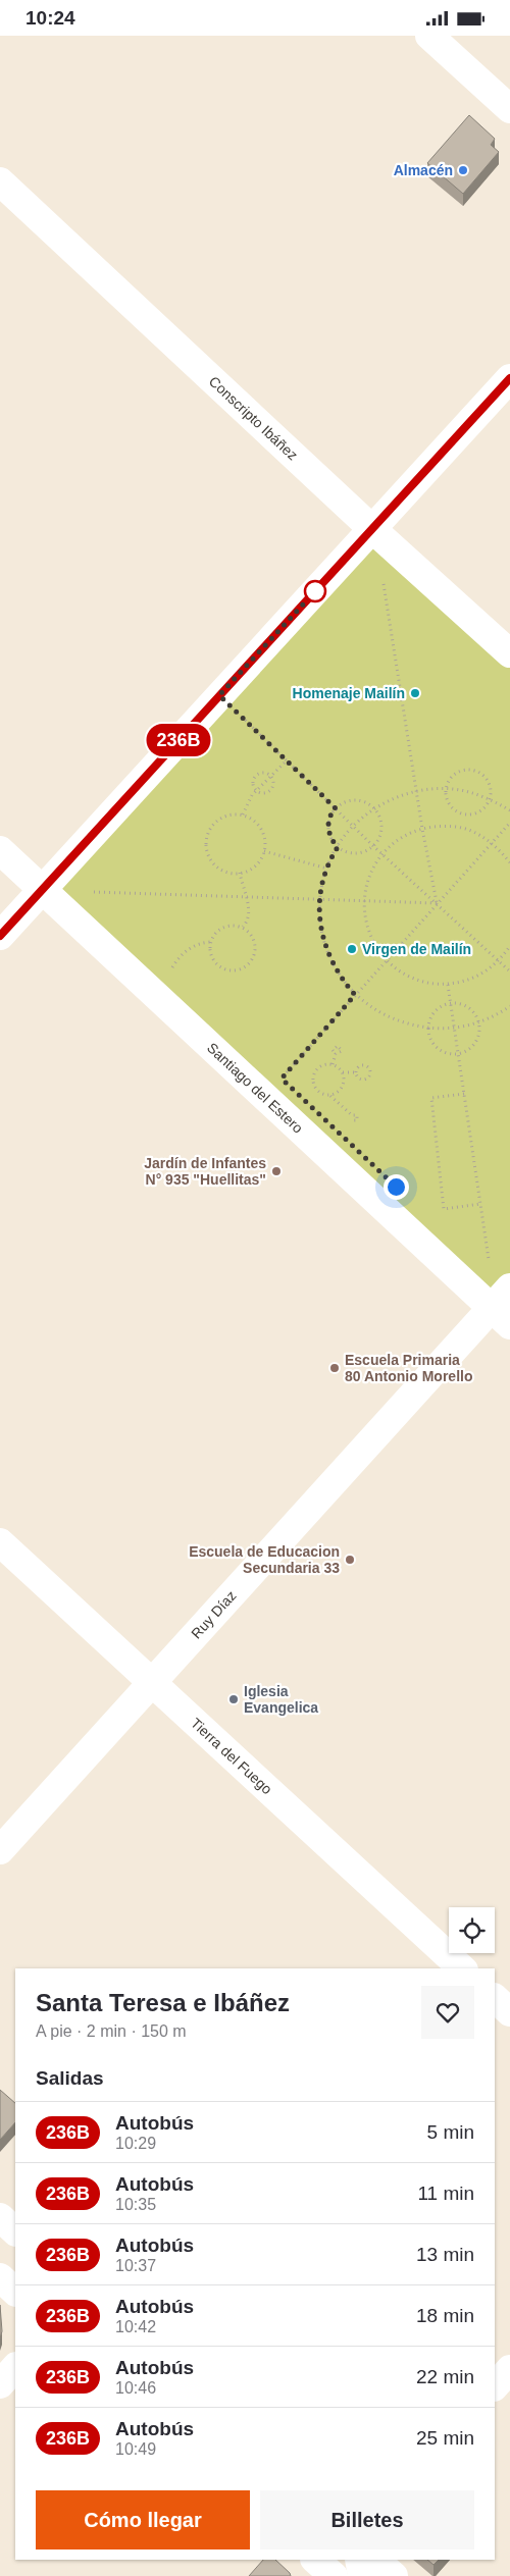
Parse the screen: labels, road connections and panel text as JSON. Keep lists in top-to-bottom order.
{
  "streets": {
    "street": [
      "Conscripto Ibáñez",
      "Santiago del Estero",
      "Ruy Díaz",
      "Tierra del Fuego"
    ]
  },
  "crossings": [
    ["Santiago del Estero", "Ruy Díaz"],
    ["Ruy Díaz", "Tierra del Fuego"]
  ],
  "places": [
    "Almacén",
    "Homenaje Mailín",
    "Virgen de Mailín",
    "Jardín de Infantes N° 935 \"Huellitas\"",
    "Escuela Primaria 80 Antonio Morello",
    "Escuela de Educacion Secundaria 33",
    "Iglesia Evangelica"
  ],
  "lines": ["bus line 236B"],
  "page": {
    "status": "10:24",
    "on_map": "236B",
    "heading": [
      ["Santa Teresa e Ibáñez", "A pie · 2 min · 150 m"],
      "Salidas"
    ],
    "list": [
      {
        "mark": "236B",
        "name": "Autobús",
        "note": "10:29",
        "value": "5 min"
      },
      {
        "mark": "236B",
        "name": "Autobús",
        "note": "10:35",
        "value": "11 min"
      },
      {
        "mark": "236B",
        "name": "Autobús",
        "note": "10:37",
        "value": "13 min"
      },
      {
        "mark": "236B",
        "name": "Autobús",
        "note": "10:42",
        "value": "18 min"
      },
      {
        "mark": "236B",
        "name": "Autobús",
        "note": "10:46",
        "value": "22 min"
      },
      {
        "mark": "236B",
        "name": "Autobús",
        "note": "10:49",
        "value": "25 min"
      }
    ],
    "buttons": ["Cómo llegar", "Billetes"]
  }
}
